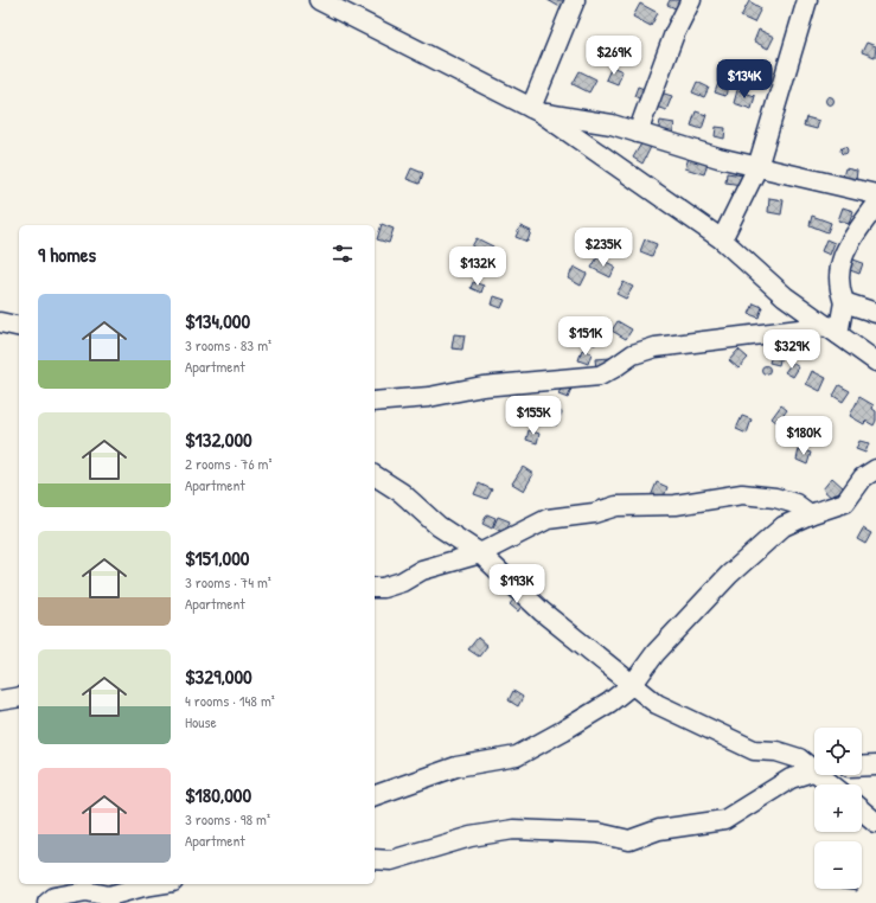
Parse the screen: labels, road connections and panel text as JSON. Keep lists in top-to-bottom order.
{
  "page": {
    "price": [
      "$269K",
      "$134K",
      "$235K",
      "$132K",
      "$151K",
      "$329K",
      "$155K",
      "$180K",
      "$193K"
    ],
    "heading": "9 homes",
    "list": [
      {
        "name": "$134,000",
        "note": "3 rooms · 83 m² · Apartment"
      },
      {
        "name": "$132,000",
        "note": "2 rooms · 76 m² · Apartment"
      },
      {
        "name": "$151,000",
        "note": "3 rooms · 74 m² · Apartment"
      },
      {
        "name": "$329,000",
        "note": "4 rooms · 148 m² · House"
      },
      {
        "name": "$180,000",
        "note": "3 rooms · 98 m² · Apartment"
      }
    ],
    "map_buttons": ["+", "−"]
  }
}
